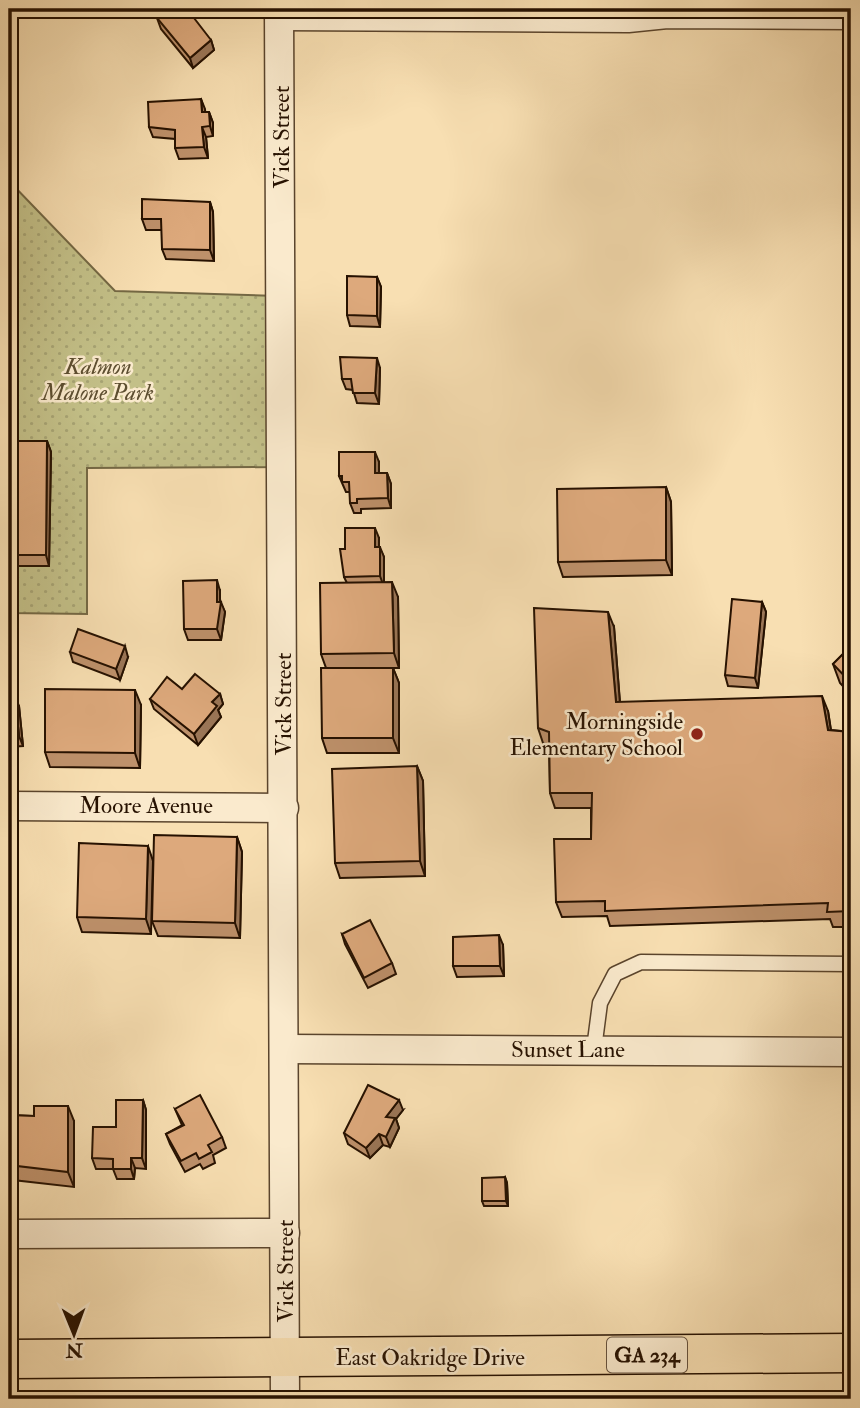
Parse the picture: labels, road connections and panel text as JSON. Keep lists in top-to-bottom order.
{
  "streets": {
    "main road": ["GA 234", "East Oakridge Drive"],
    "street": ["Vick Street", "Moore Avenue", "Sunset Lane"]
  },
  "crossings": [
    ["Vick Street", "Moore Avenue"],
    ["Vick Street", "Sunset Lane"],
    ["Vick Street", "East Oakridge Drive"]
  ],
  "parks": ["Kalmon Malone Park"],
  "places": ["Morningside Elementary School"],
  "north": "bottom"
}
